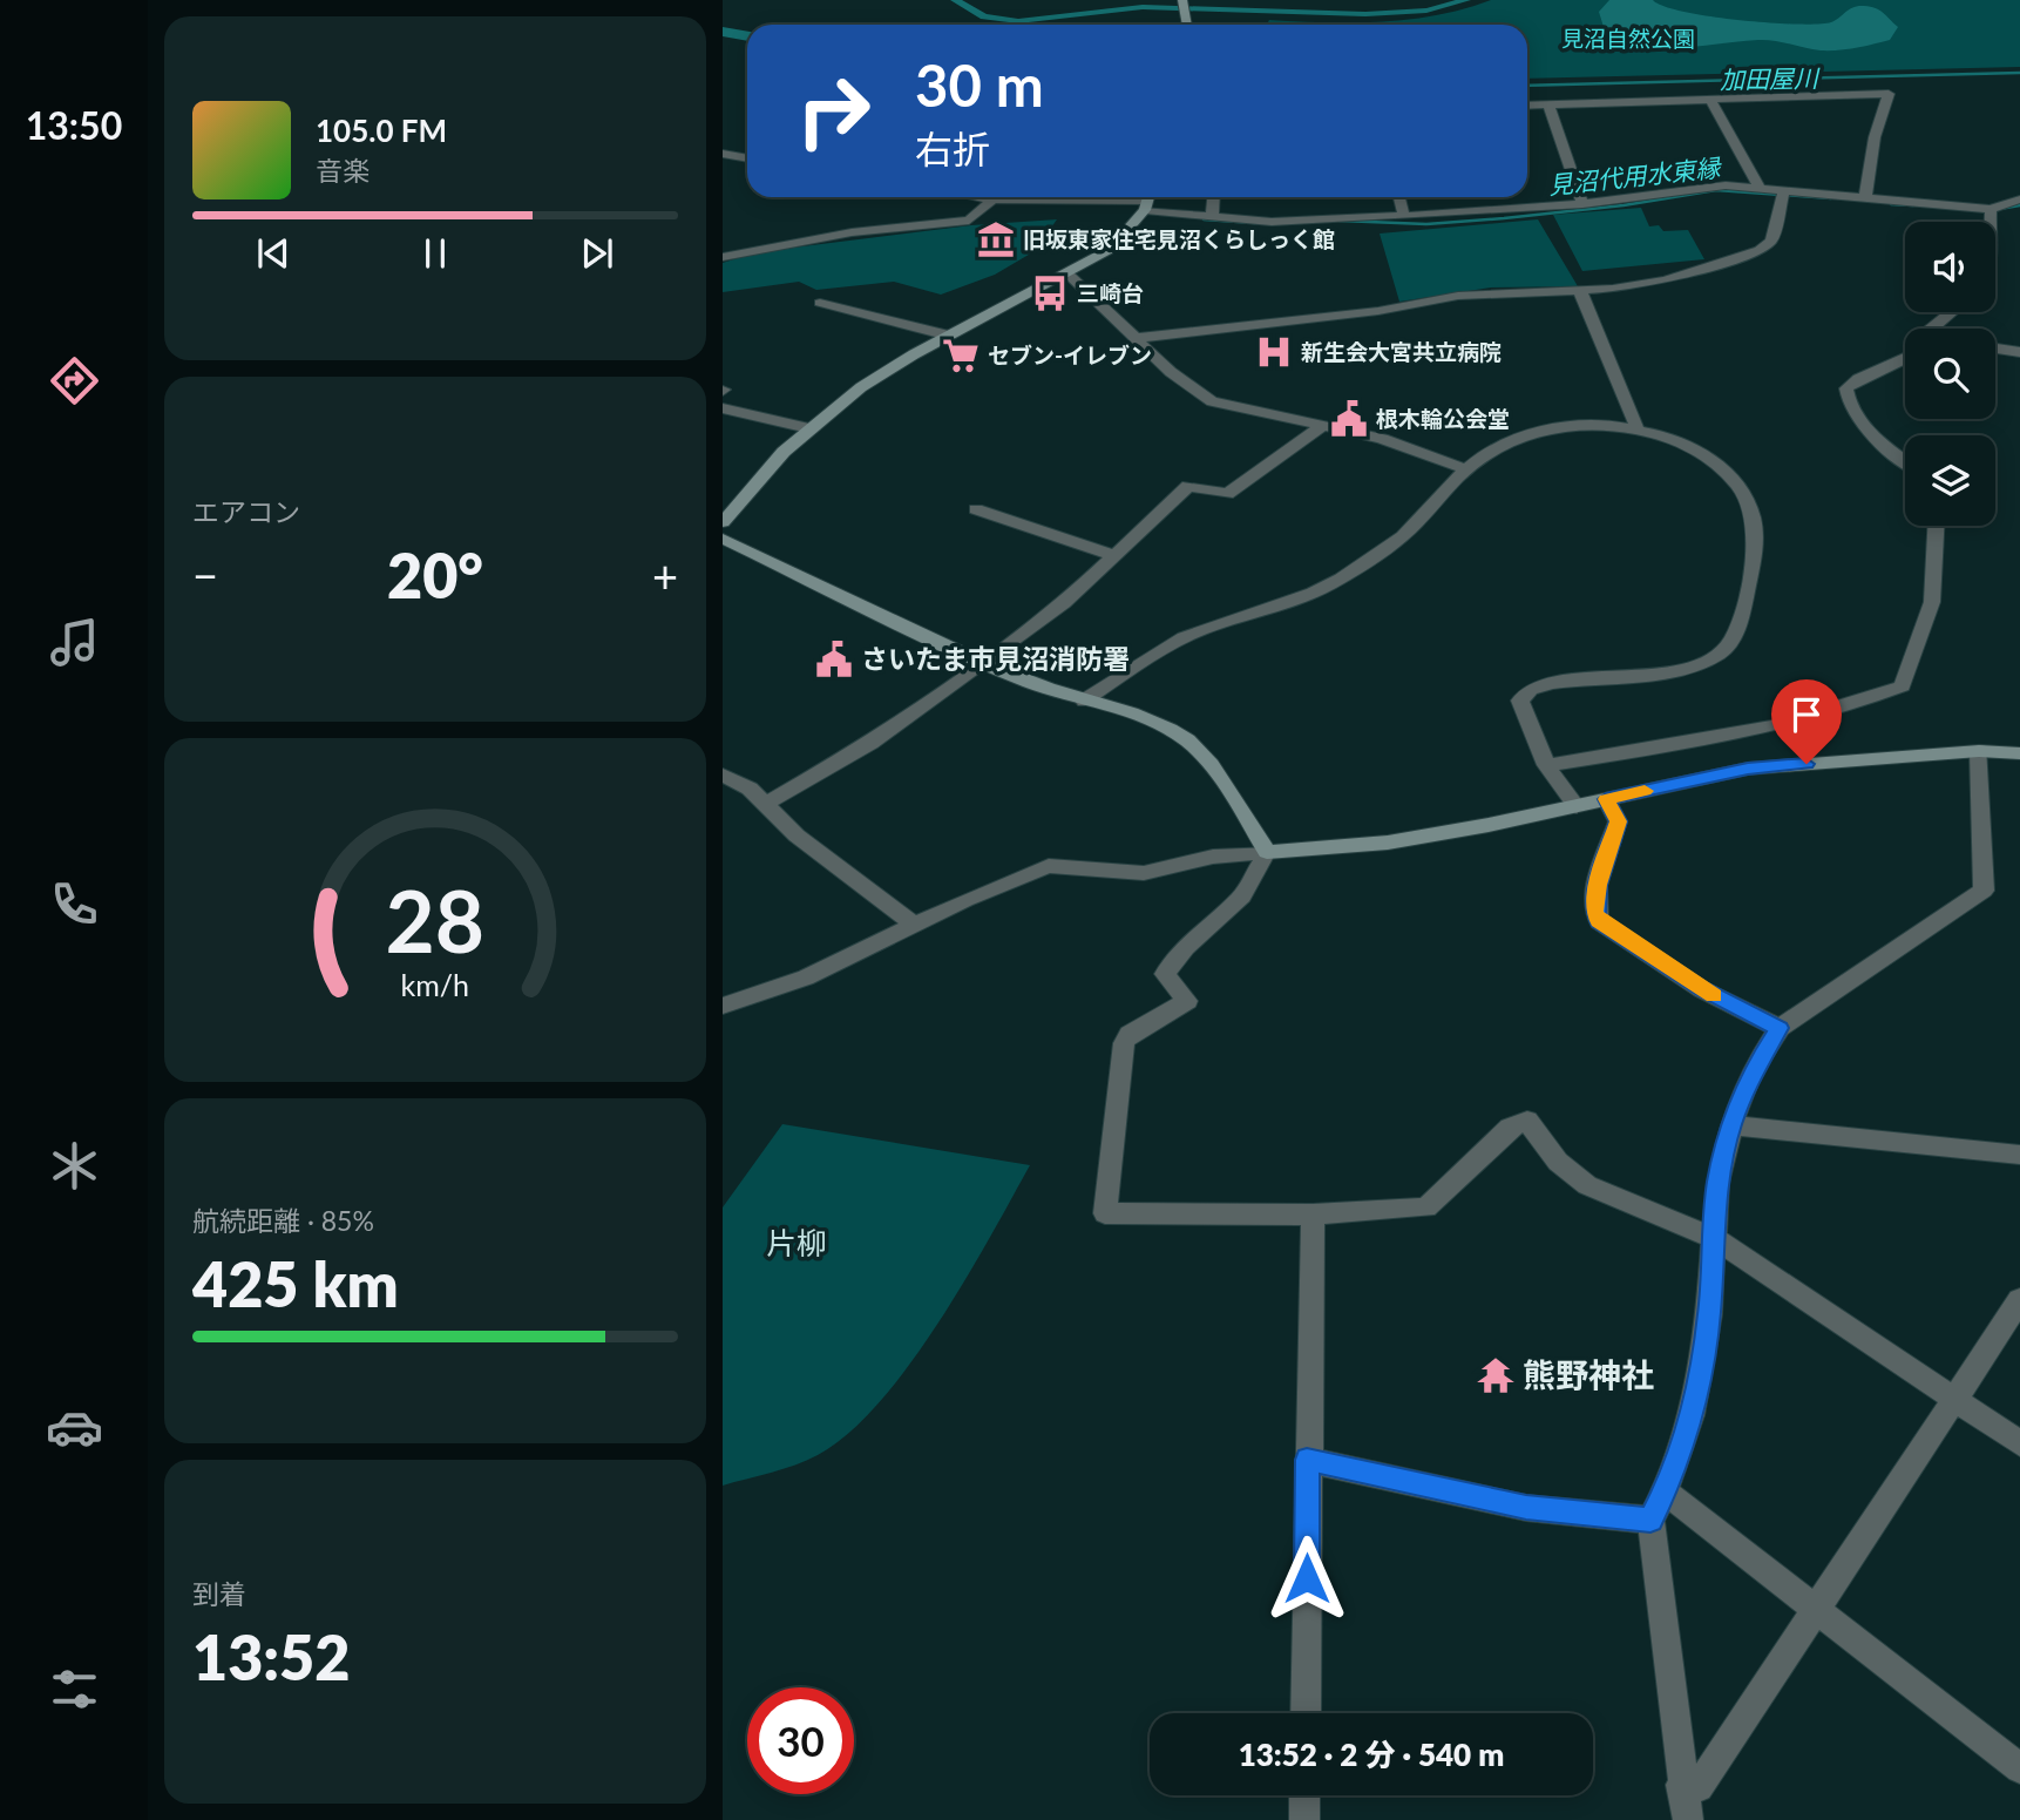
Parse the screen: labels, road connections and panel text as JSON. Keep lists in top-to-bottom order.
{
  "districts": ["片柳"],
  "water": ["加田屋川", "見沼代用水東縁"],
  "parks": ["見沼自然公園"],
  "places": {
    "museum": ["旧坂東家住宅見沼くらしっく館"],
    "bus stop": ["三崎台"],
    "hospital": ["新生会大宮共立病院"],
    "supermarket": ["セブン-イレブン"],
    "public building": ["根木輪公会堂", "さいたま市見沼消防署"],
    "temple": ["熊野神社"]
  },
  "page": {
    "tabs": "13:50",
    "turn": ["30 m", "右折"],
    "song": ["105.0 FM", "音楽"],
    "tile": [
      "エアコン",
      ["航続距離 · 85%", "425 km"],
      ["到着", "13:52"]
    ],
    "heat": ["−", "20°", "+"],
    "limit": "30",
    "trip": "13:52 · 2 分 · 540 m",
    "gauge": ["28", "km/h"]
  }
}
